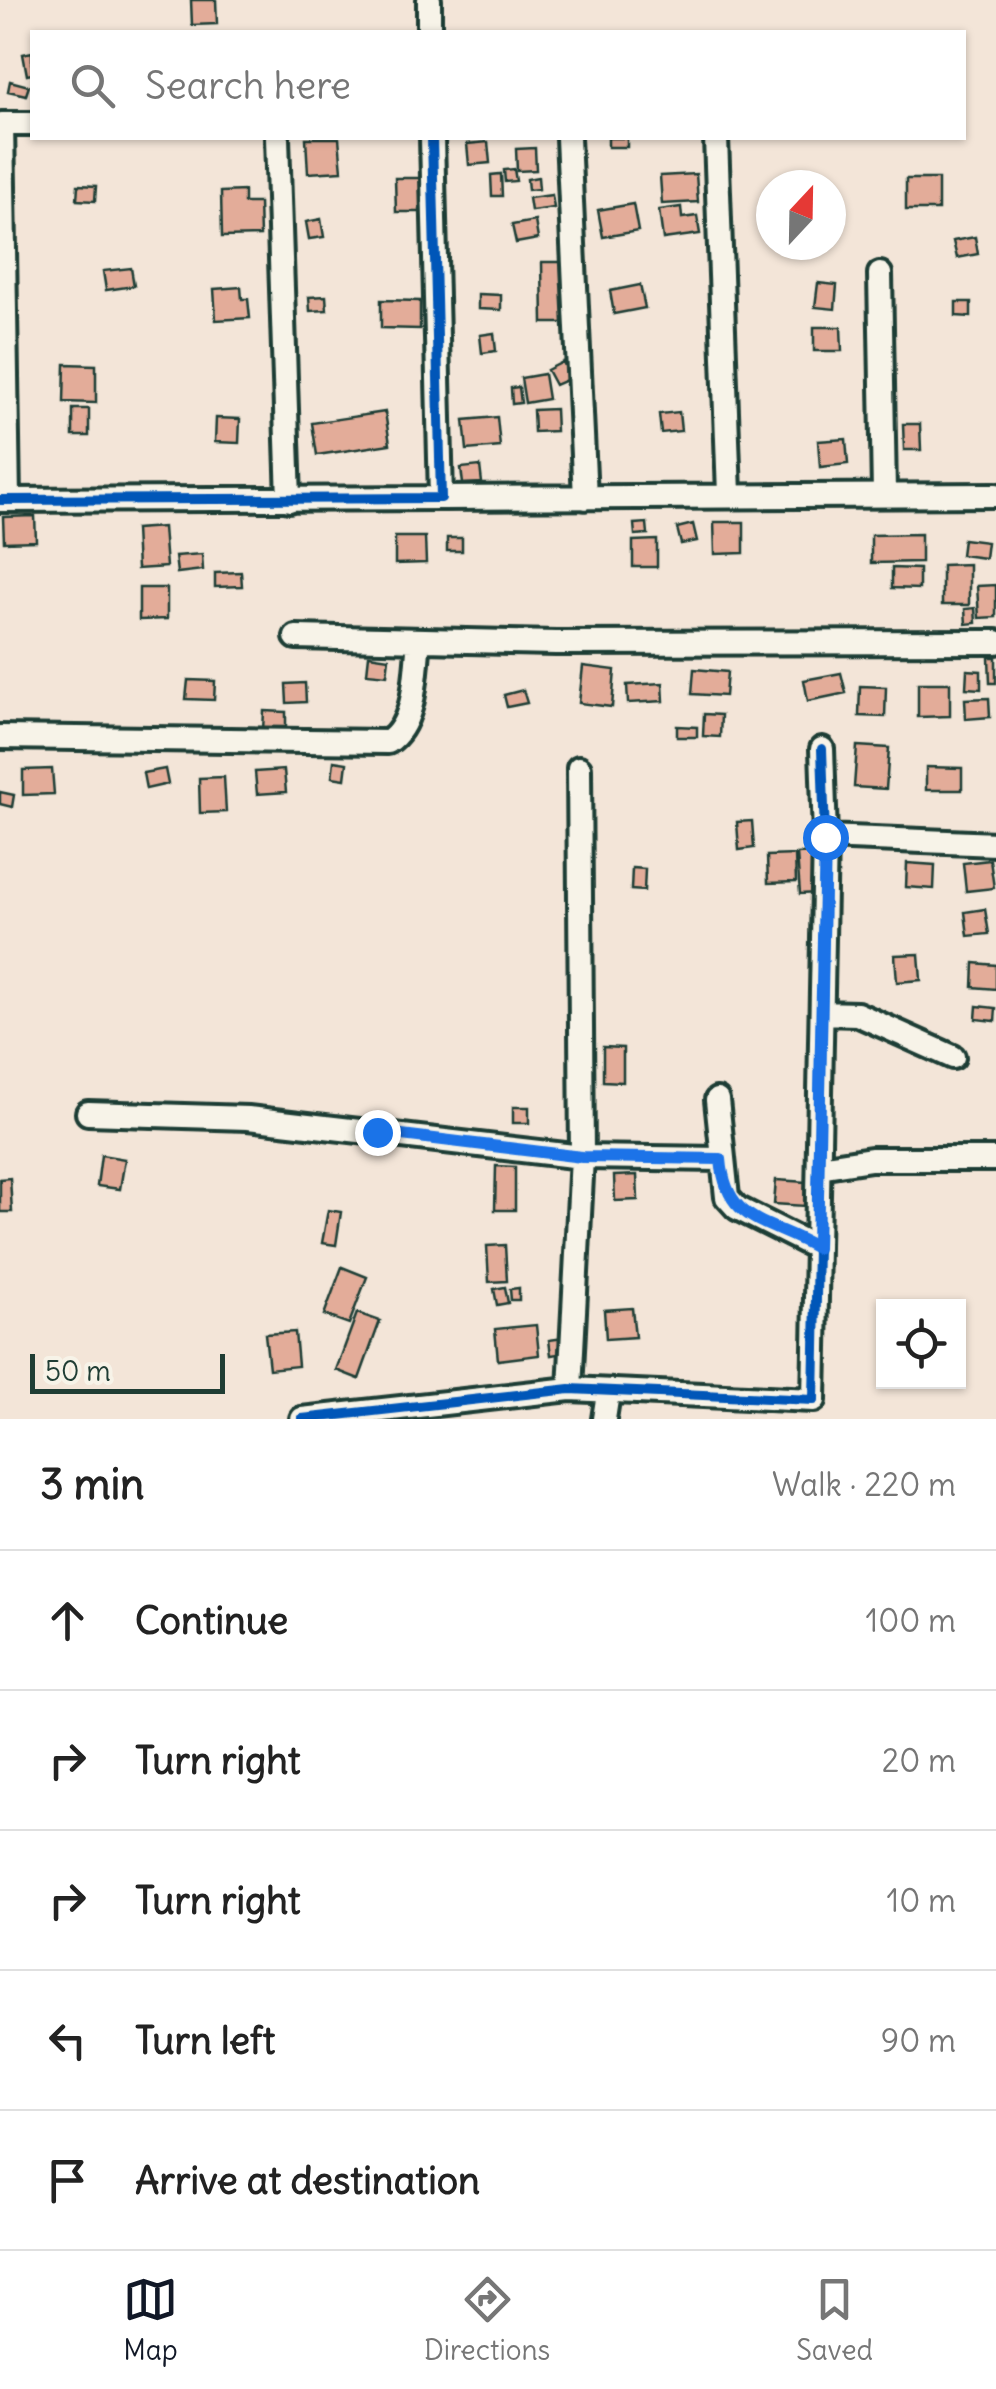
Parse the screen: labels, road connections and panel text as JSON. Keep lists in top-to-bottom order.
{
  "scale_bar": "50 m",
  "north": "top",
  "page": {
    "search": "Search here",
    "scale": "50 m",
    "heading": ["3 min", "Walk · 220 m"],
    "list": [
      ["Continue", "100 m"],
      ["Turn right", "20 m"],
      ["Turn right", "10 m"],
      ["Turn left", "90 m"],
      "Arrive at destination"
    ],
    "nav": ["Map", "Directions", "Saved"]
  }
}
